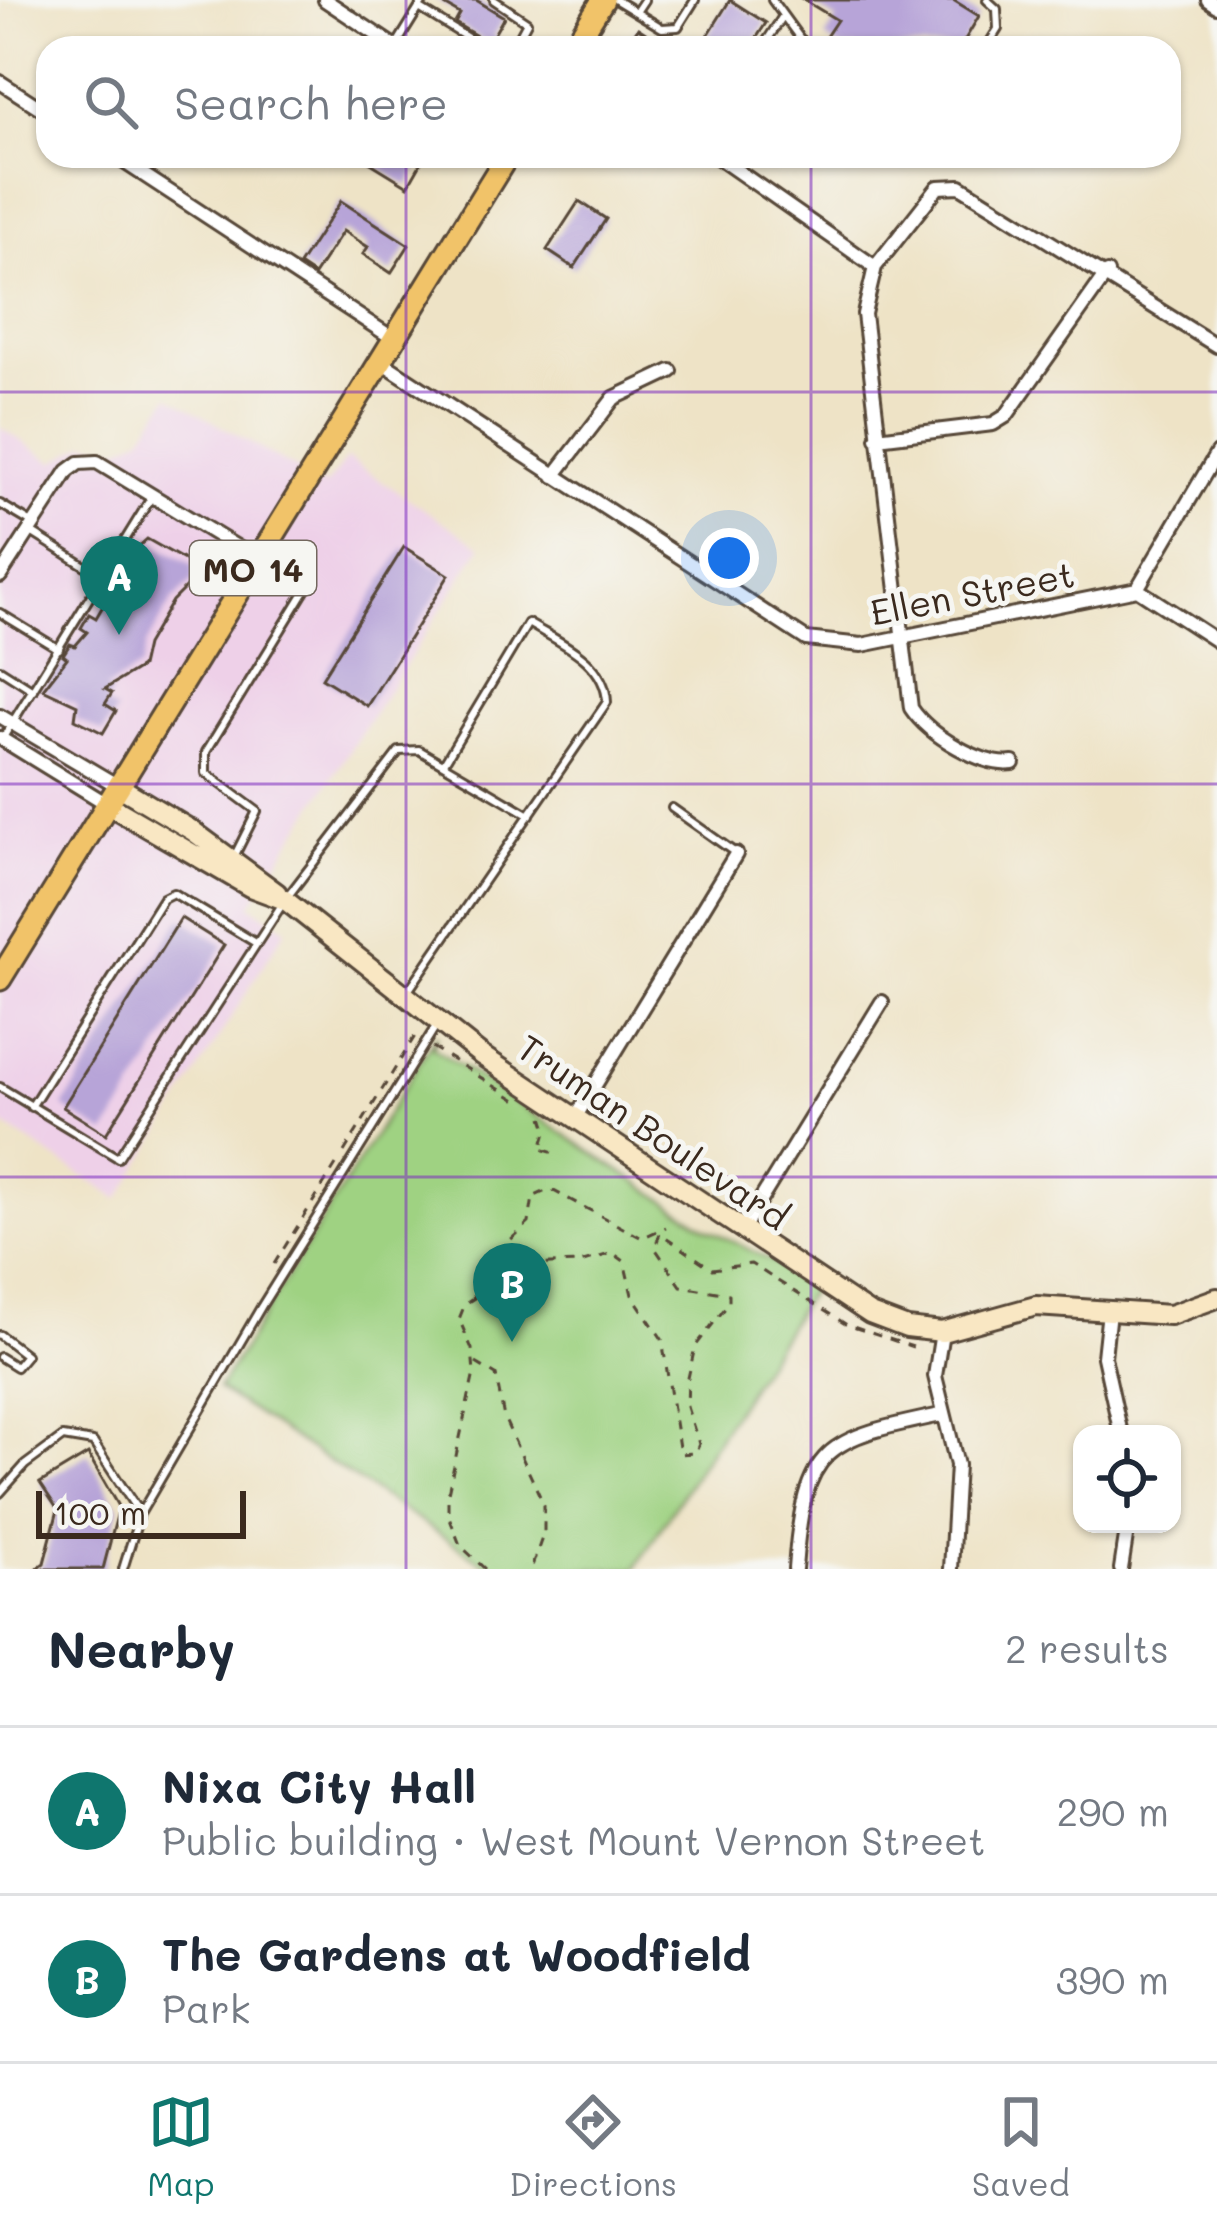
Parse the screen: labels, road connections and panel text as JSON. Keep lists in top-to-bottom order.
{
  "streets": {
    "main road": ["MO 14"],
    "street": ["Ellen Street", "Truman Boulevard"]
  },
  "crossings": [
    ["MO 14", "Ellen Street"],
    ["MO 14", "Truman Boulevard"]
  ],
  "scale_bar": "100 m",
  "page": {
    "search": "Search here",
    "pins": ["A", "B"],
    "scale": "100 m",
    "heading": ["Nearby", "2 results"],
    "list": [
      {
        "mark": "A",
        "name": "Nixa City Hall",
        "note": "Public building · West Mount Vernon Street",
        "value": "290 m"
      },
      {
        "mark": "B",
        "name": "The Gardens at Woodfield",
        "note": "Park",
        "value": "390 m"
      }
    ],
    "nav": ["Map", "Directions", "Saved"]
  }
}
